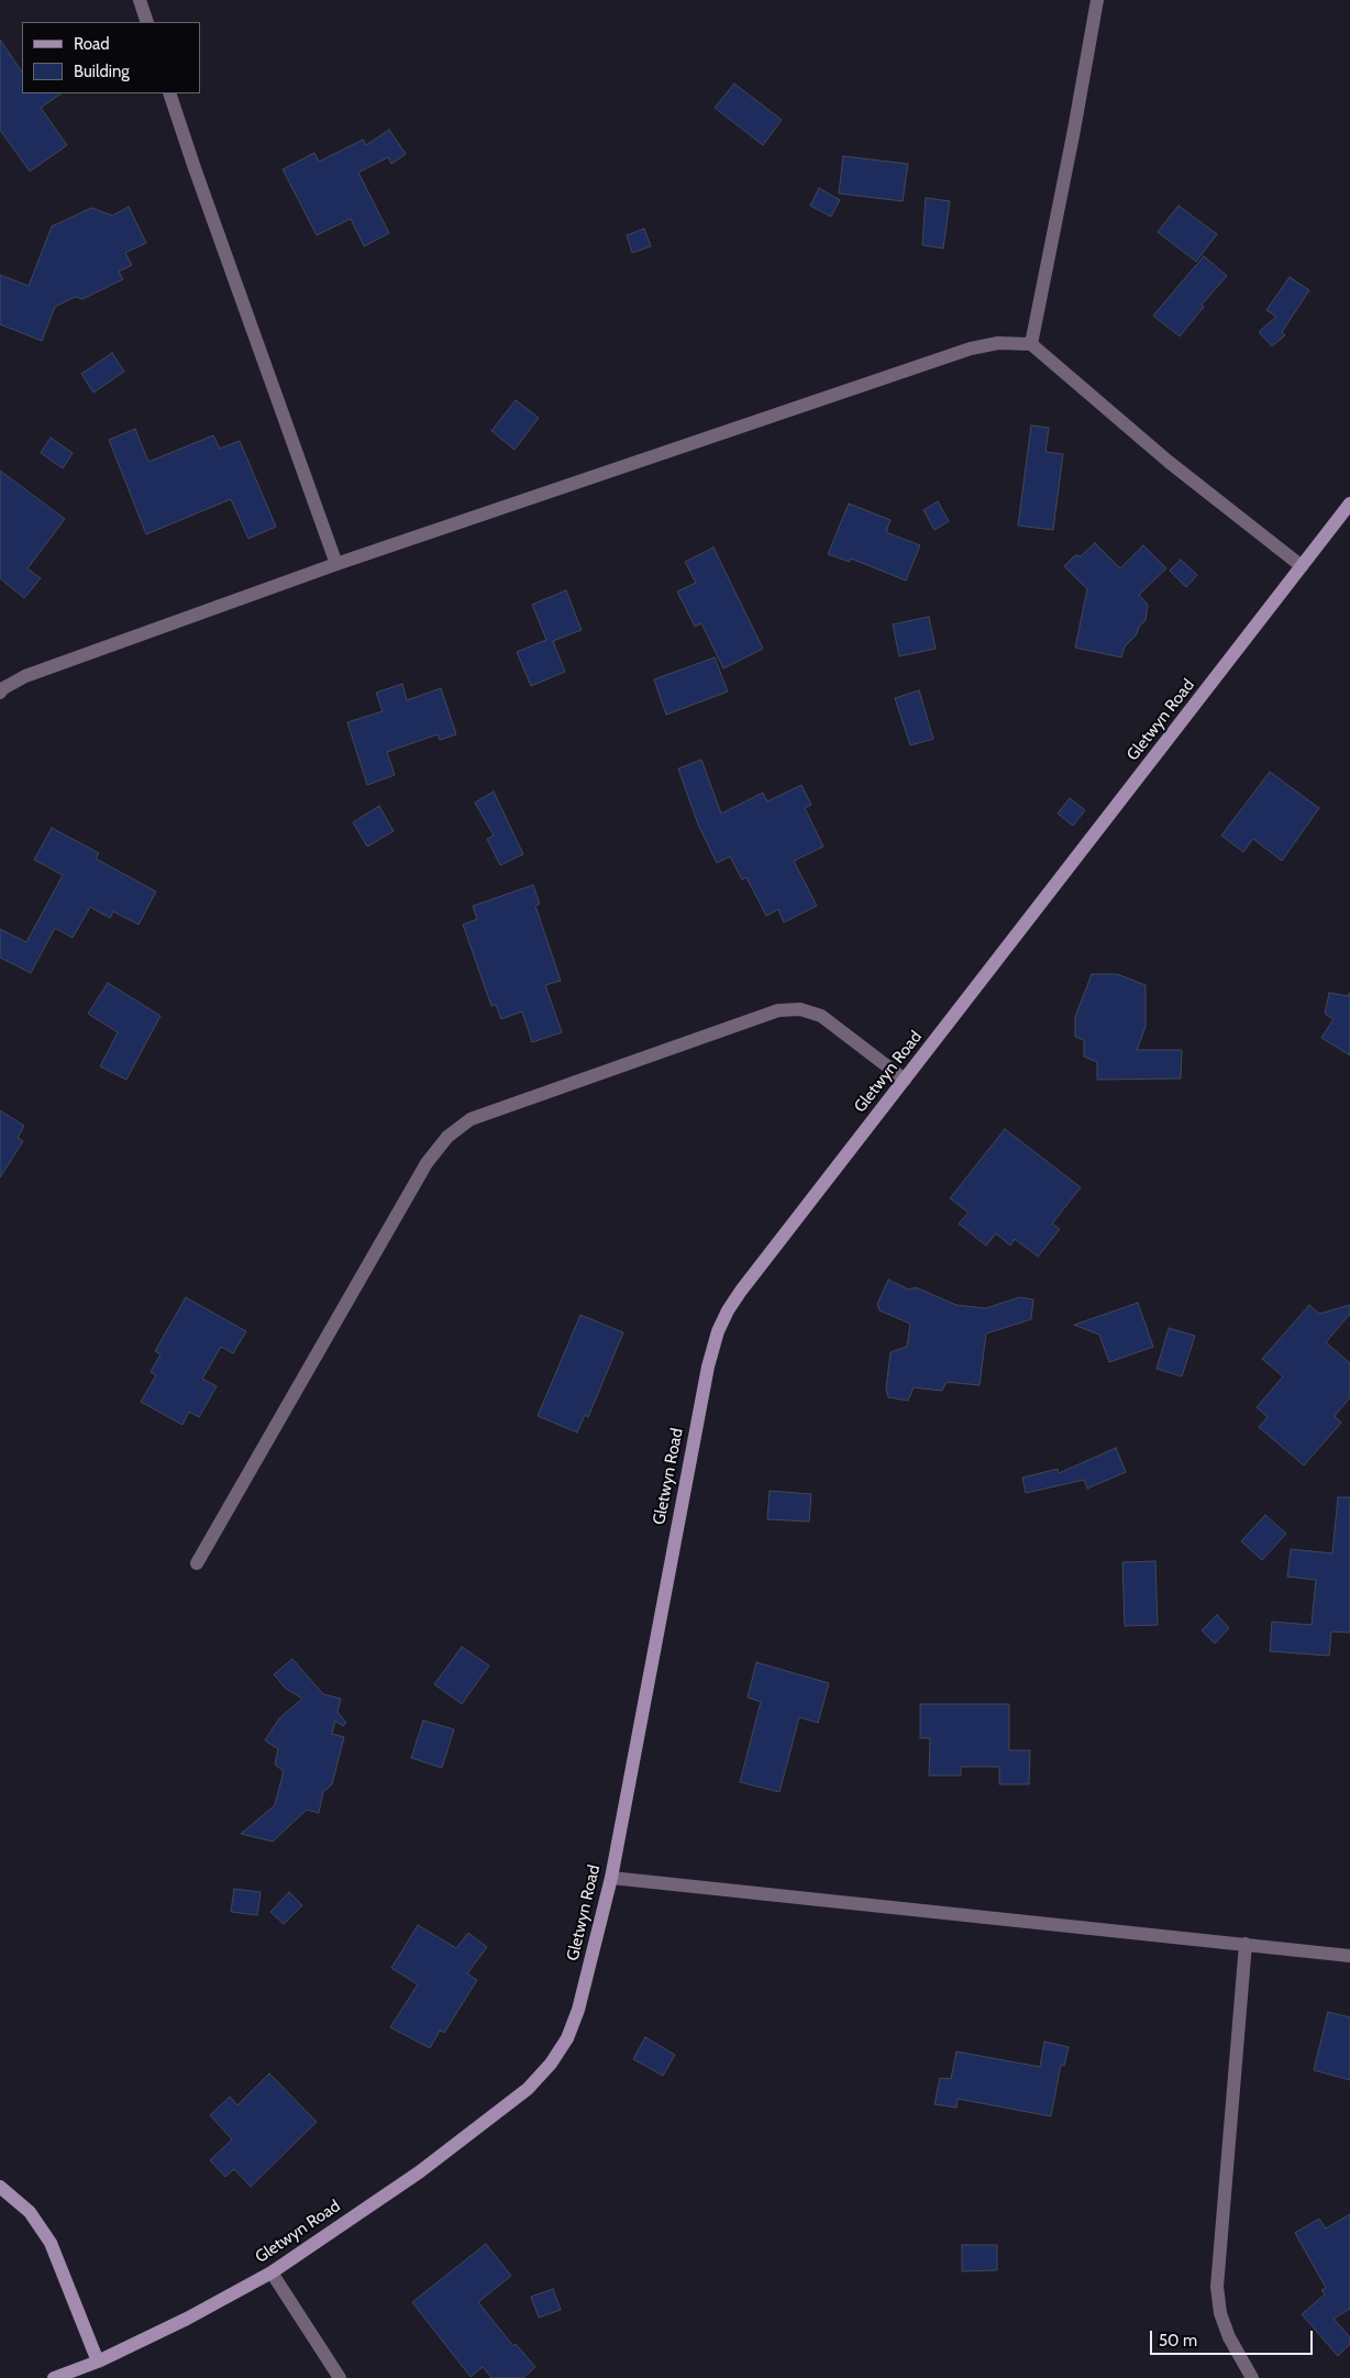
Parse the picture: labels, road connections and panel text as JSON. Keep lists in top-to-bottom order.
{
  "streets": {
    "street": ["Gletwyn Road"]
  },
  "legend": ["Road", "Building"],
  "scale_bar": "50 m"
}
